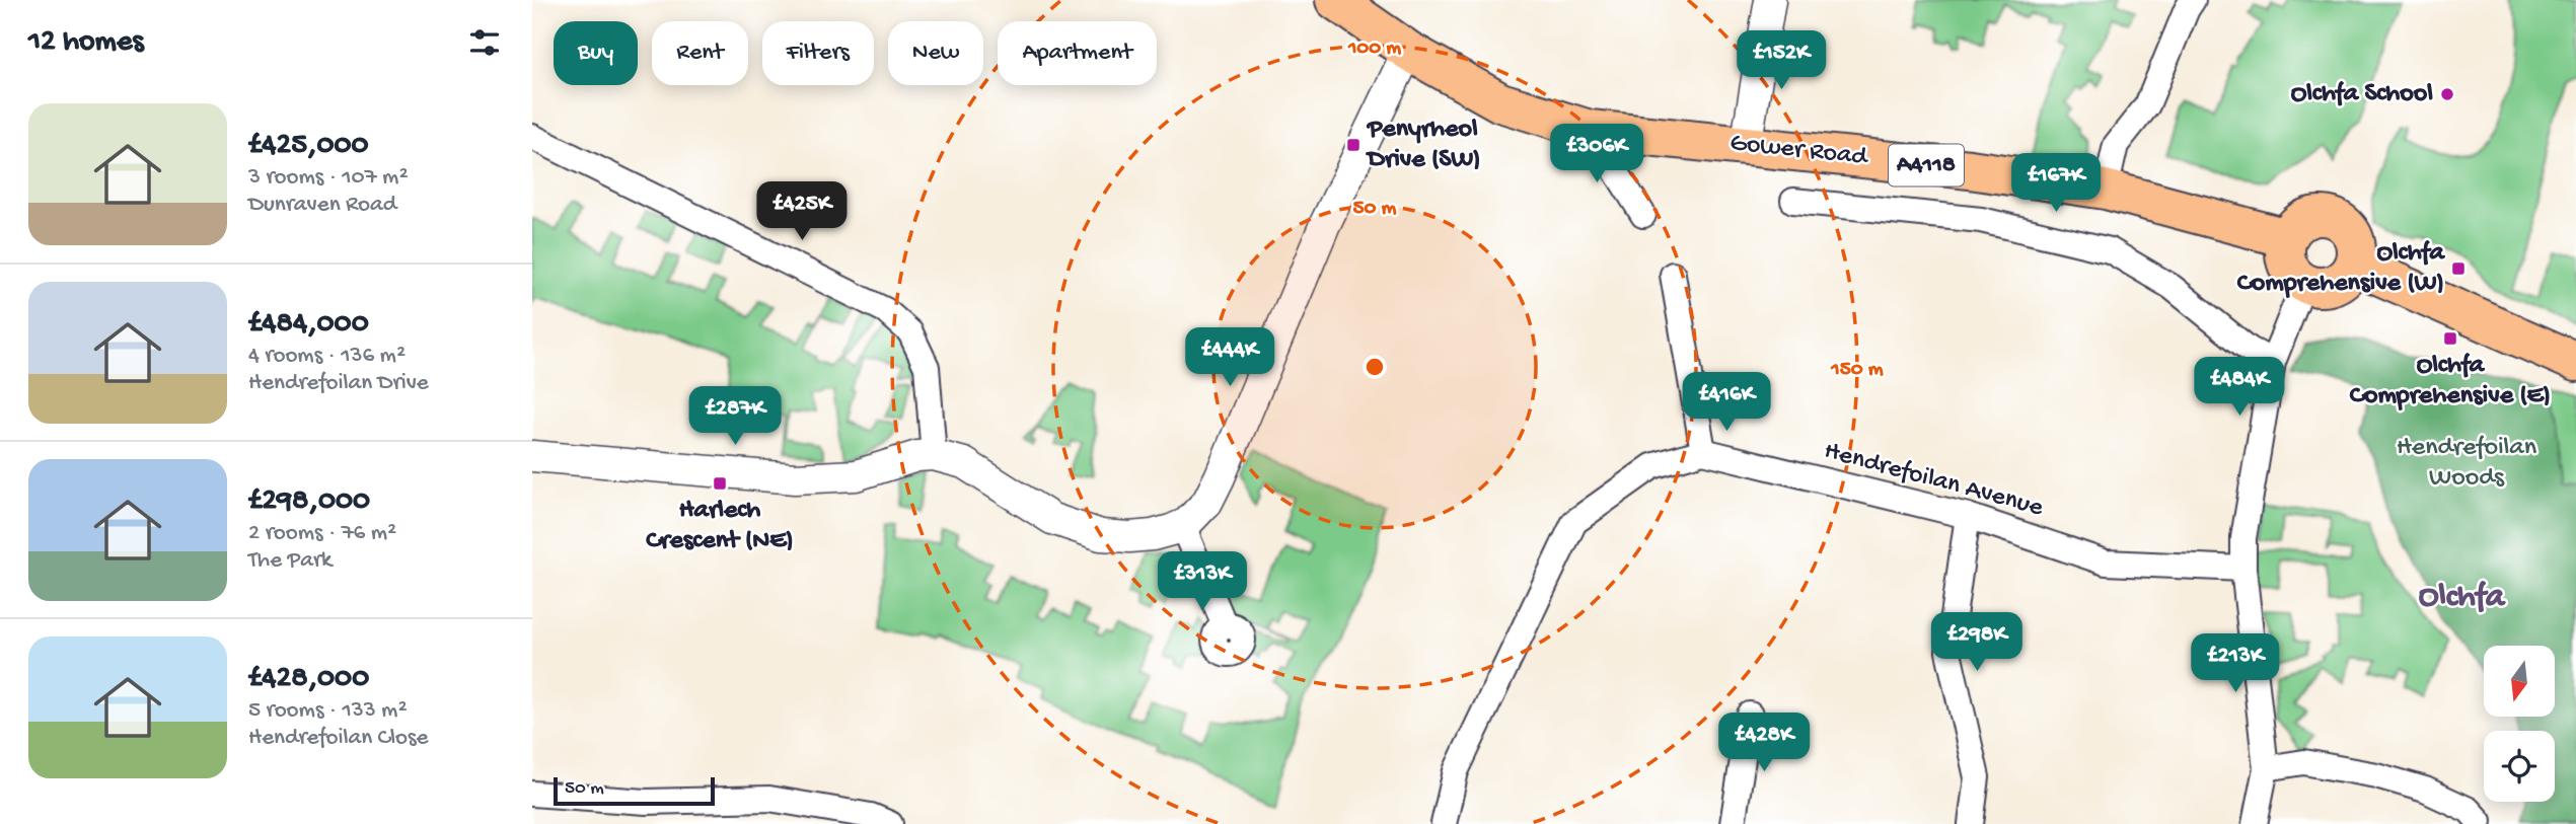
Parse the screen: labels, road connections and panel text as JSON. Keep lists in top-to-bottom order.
{
  "streets": {
    "main road": ["Gower Road", "A4118"],
    "street": ["Hendrefoilan Avenue"]
  },
  "districts": ["Olchfa"],
  "parks": ["Hendrefoilan Woods"],
  "places": {
    "other": ["Olchfa School"],
    "transit": [
      "Penyrheol Drive (SW)",
      "Olchfa Comprehensive (W)",
      "Olchfa Comprehensive (E)",
      "Harlech Crescent (NE)"
    ]
  },
  "scale_bar": "50 m",
  "north": "bottom",
  "page": {
    "heading": "12 homes",
    "chip": [
      "Buy",
      "Rent",
      "Filters",
      "New",
      "Apartment"
    ],
    "price": [
      "£152K",
      "£306K",
      "£167K",
      "£425K",
      "£444K",
      "£484K",
      "£416K",
      "£287K",
      "£313K",
      "£298K",
      "£213K",
      "£428K"
    ],
    "list": [
      {
        "name": "£425,000",
        "note": "3 rooms · 107 m² · Dunraven Road"
      },
      {
        "name": "£484,000",
        "note": "4 rooms · 136 m² · Hendrefoilan Drive"
      },
      {
        "name": "£298,000",
        "note": "2 rooms · 76 m² · The Park"
      },
      {
        "name": "£428,000",
        "note": "5 rooms · 133 m² · Hendrefoilan Close"
      }
    ],
    "scale": "50 m"
  },
  "rings": ["100 m", "50 m", "150 m"]
}
